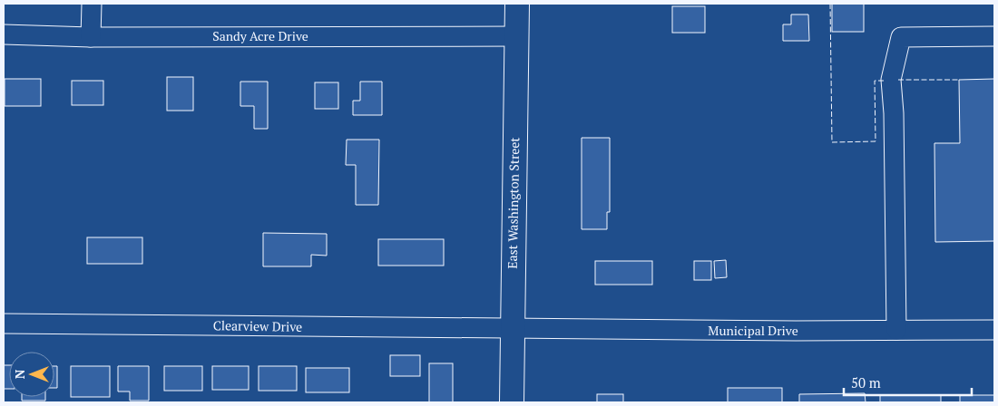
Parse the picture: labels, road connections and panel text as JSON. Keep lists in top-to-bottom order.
{
  "streets": {
    "main road": ["East Washington Street"],
    "street": ["Sandy Acre Drive", "Clearview Drive", "Municipal Drive"]
  },
  "crossings": [
    ["Sandy Acre Drive", "East Washington Street"],
    ["East Washington Street", "Clearview Drive"],
    ["East Washington Street", "Municipal Drive"],
    ["Clearview Drive", "Municipal Drive"]
  ],
  "scale_bar": "50 m",
  "north": "left"
}
